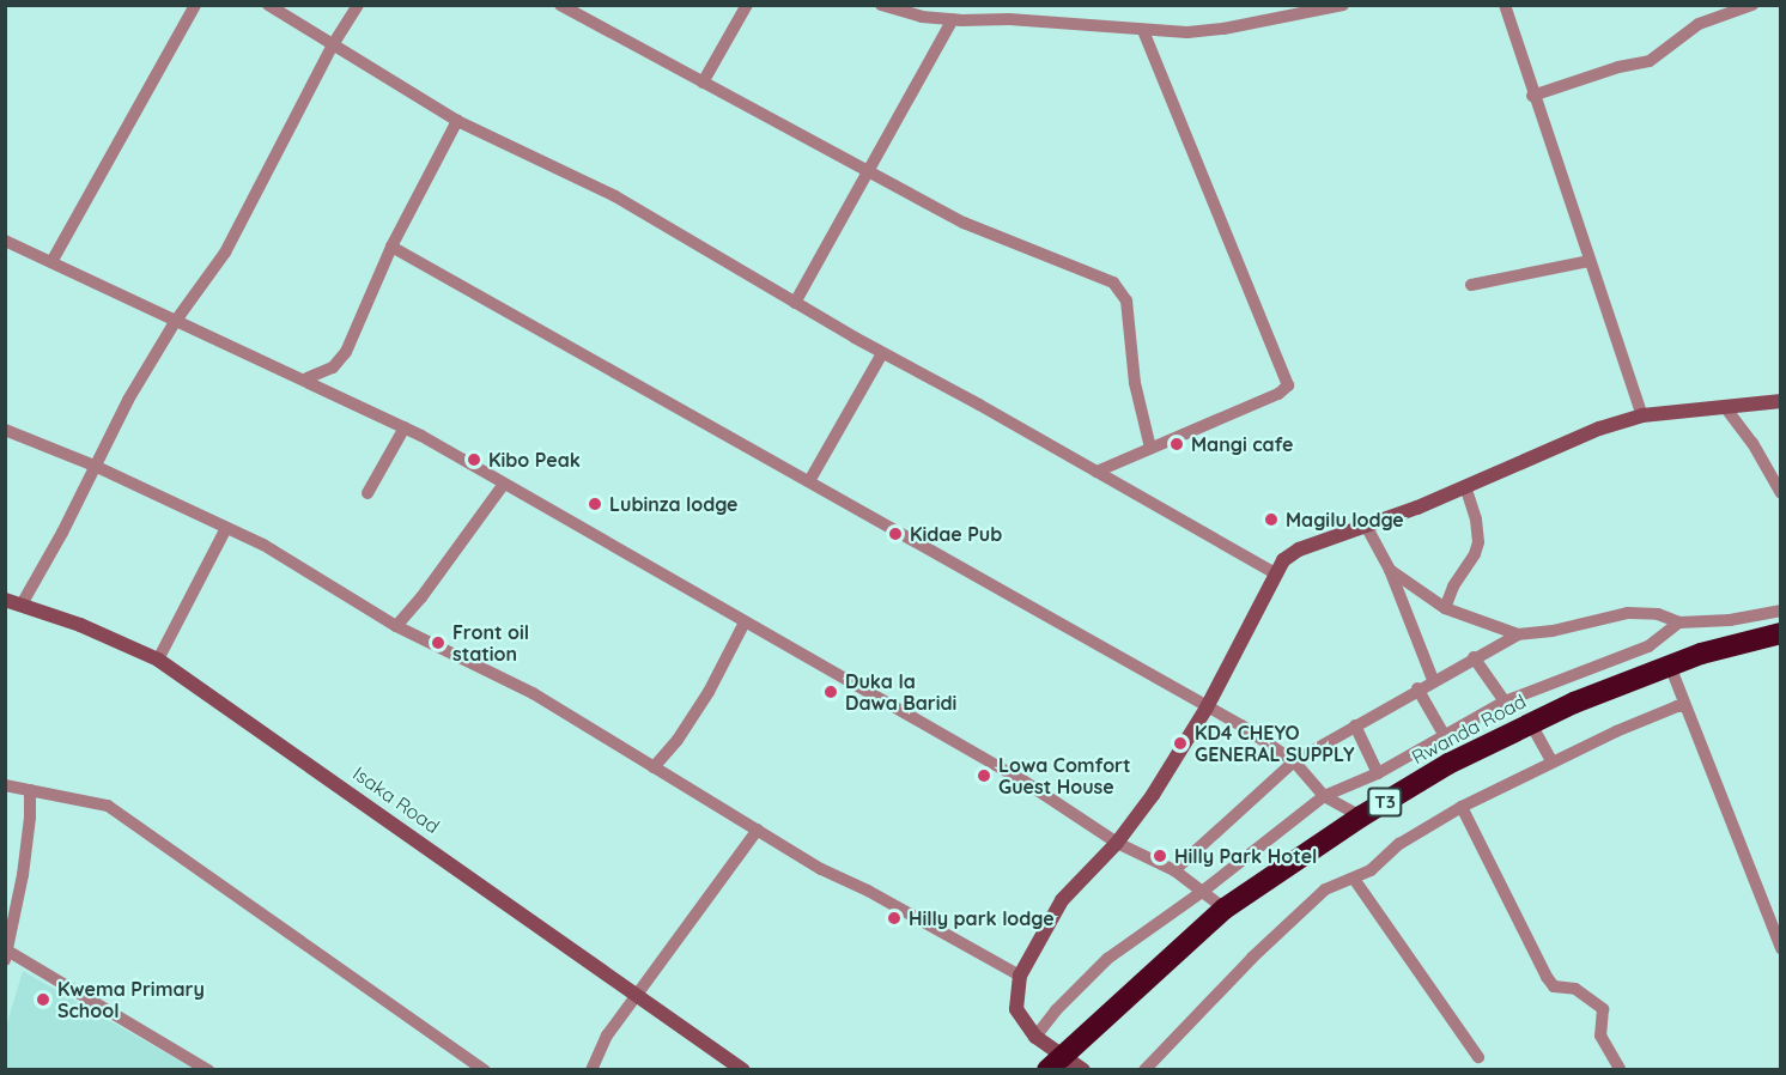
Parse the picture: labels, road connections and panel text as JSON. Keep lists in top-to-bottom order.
{
  "streets": {
    "highway": ["Rwanda Road", "T3"],
    "street": ["Isaka Road"]
  },
  "places": [
    "Mangi cafe",
    "Kibo Peak",
    "Lubinza lodge",
    "Magilu lodge",
    "Kidae Pub",
    "Front oil station",
    "Duka la Dawa Baridi",
    "KD4 CHEYO GENERAL SUPPLY",
    "Lowa Comfort Guest House",
    "Hilly Park Hotel",
    "Hilly park lodge",
    "Kwema Primary School"
  ]
}
